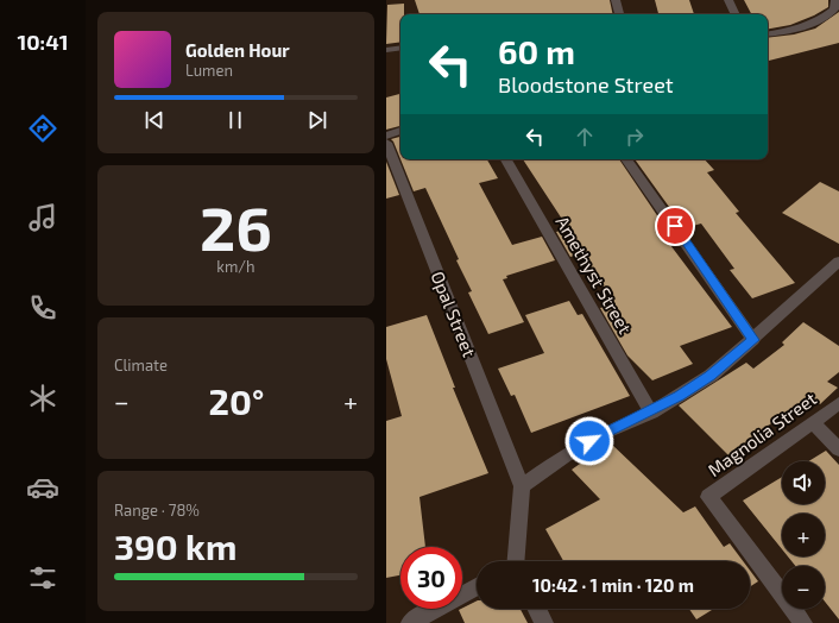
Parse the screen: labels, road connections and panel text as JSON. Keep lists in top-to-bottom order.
{
  "streets": {
    "street": ["Amethyst Street", "Opal Street", "Magnolia Street"]
  },
  "page": {
    "tabs": "10:41",
    "turn": ["60 m", "Bloodstone Street"],
    "song": ["Golden Hour", "Lumen"],
    "tile": [
      ["26", "km/h"],
      "Climate",
      ["Range · 78%", "390 km"]
    ],
    "heat": ["−", "20°", "+"],
    "map_buttons": ["+", "−"],
    "limit": "30",
    "trip": "10:42 · 1 min · 120 m"
  }
}
